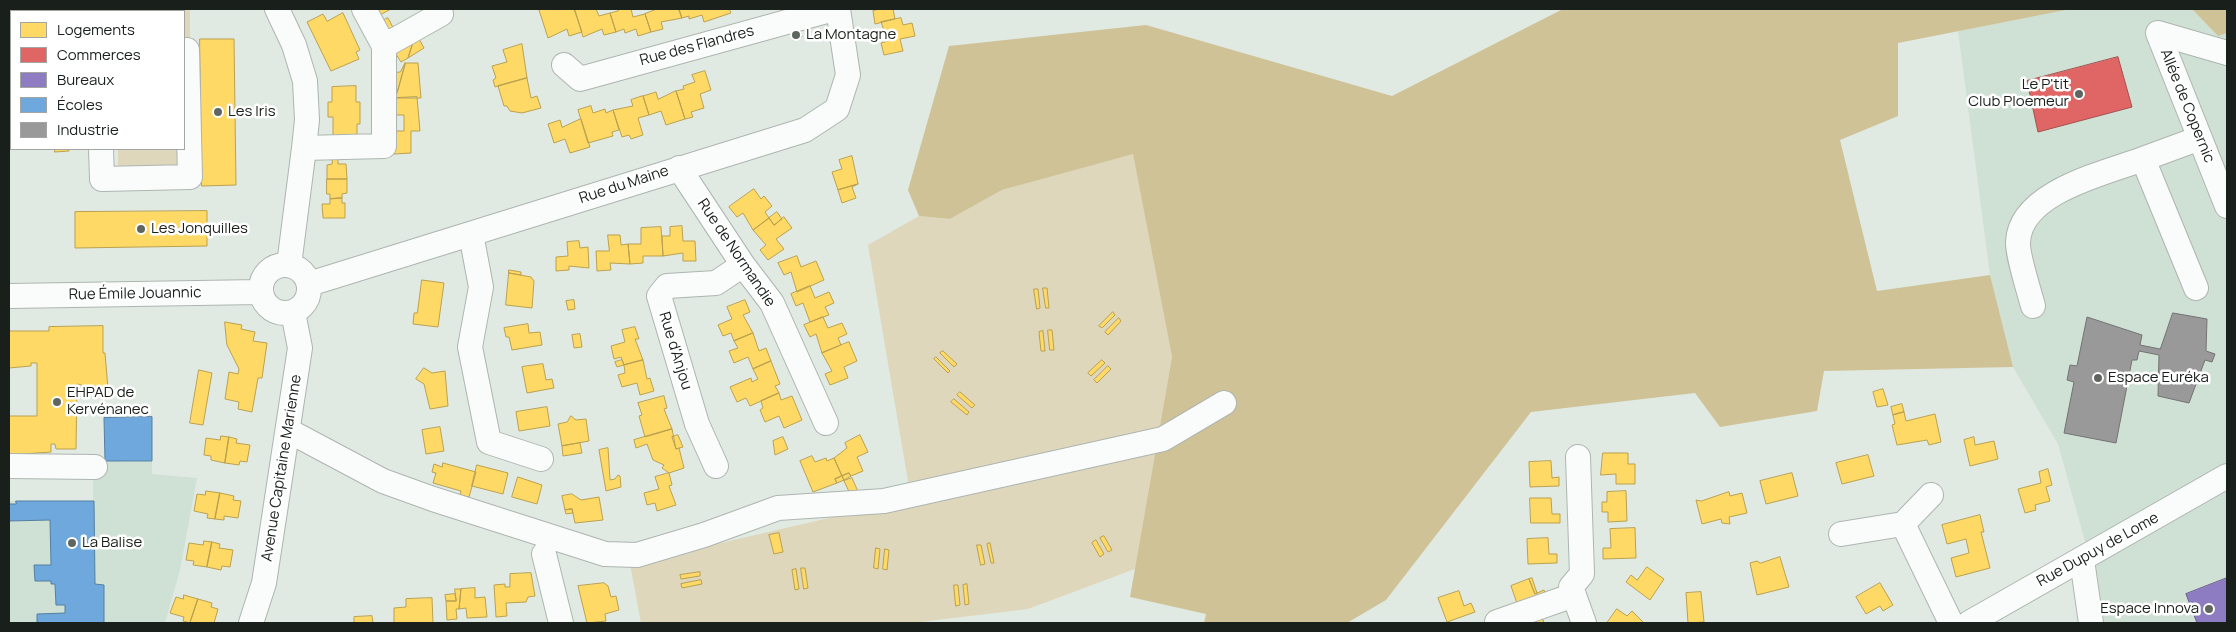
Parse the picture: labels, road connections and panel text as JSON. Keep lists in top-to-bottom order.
{
  "streets": {
    "street": [
      "Rue des Flandres",
      "Allée de Copernic",
      "Rue du Maine",
      "Rue de Normandie",
      "Rue Émile Jouannic",
      "Rue d'Anjou",
      "Avenue Capitaine Marienne",
      "Rue Dupuy de Lome"
    ]
  },
  "crossings": [
    ["Rue des Flandres", "Rue du Maine"],
    ["Rue du Maine", "Rue de Normandie"],
    ["Rue du Maine", "Rue Émile Jouannic"],
    ["Rue du Maine", "Avenue Capitaine Marienne"],
    ["Rue de Normandie", "Rue d'Anjou"],
    ["Rue Émile Jouannic", "Avenue Capitaine Marienne"]
  ],
  "places": [
    "La Montagne",
    "Le P'tit Club Ploemeur",
    "Les Iris",
    "Les Jonquilles",
    "Espace Euréka",
    "EHPAD de Kervénanec",
    "La Balise",
    "Espace Innova"
  ],
  "legend": [
    "Logements",
    "Commerces",
    "Bureaux",
    "Écoles",
    "Industrie"
  ]
}
